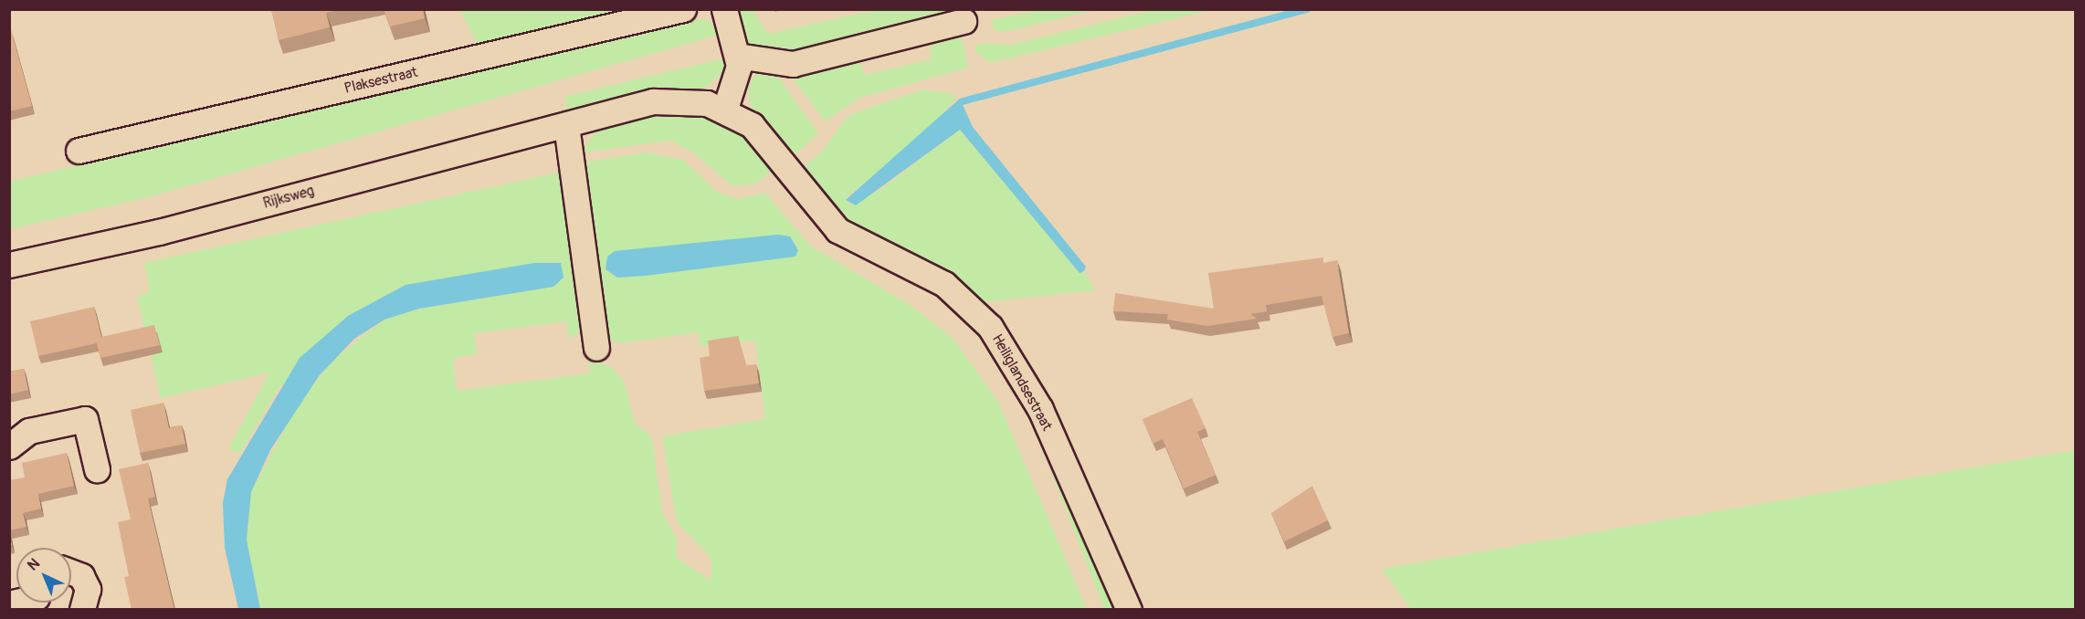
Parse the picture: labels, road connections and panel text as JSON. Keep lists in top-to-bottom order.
{
  "streets": {
    "street": ["Plaksestraat", "Rijksweg", "Heiliglandsestraat"]
  },
  "crossings": [
    ["Rijksweg", "Heiliglandsestraat"]
  ],
  "north": "top left"
}
